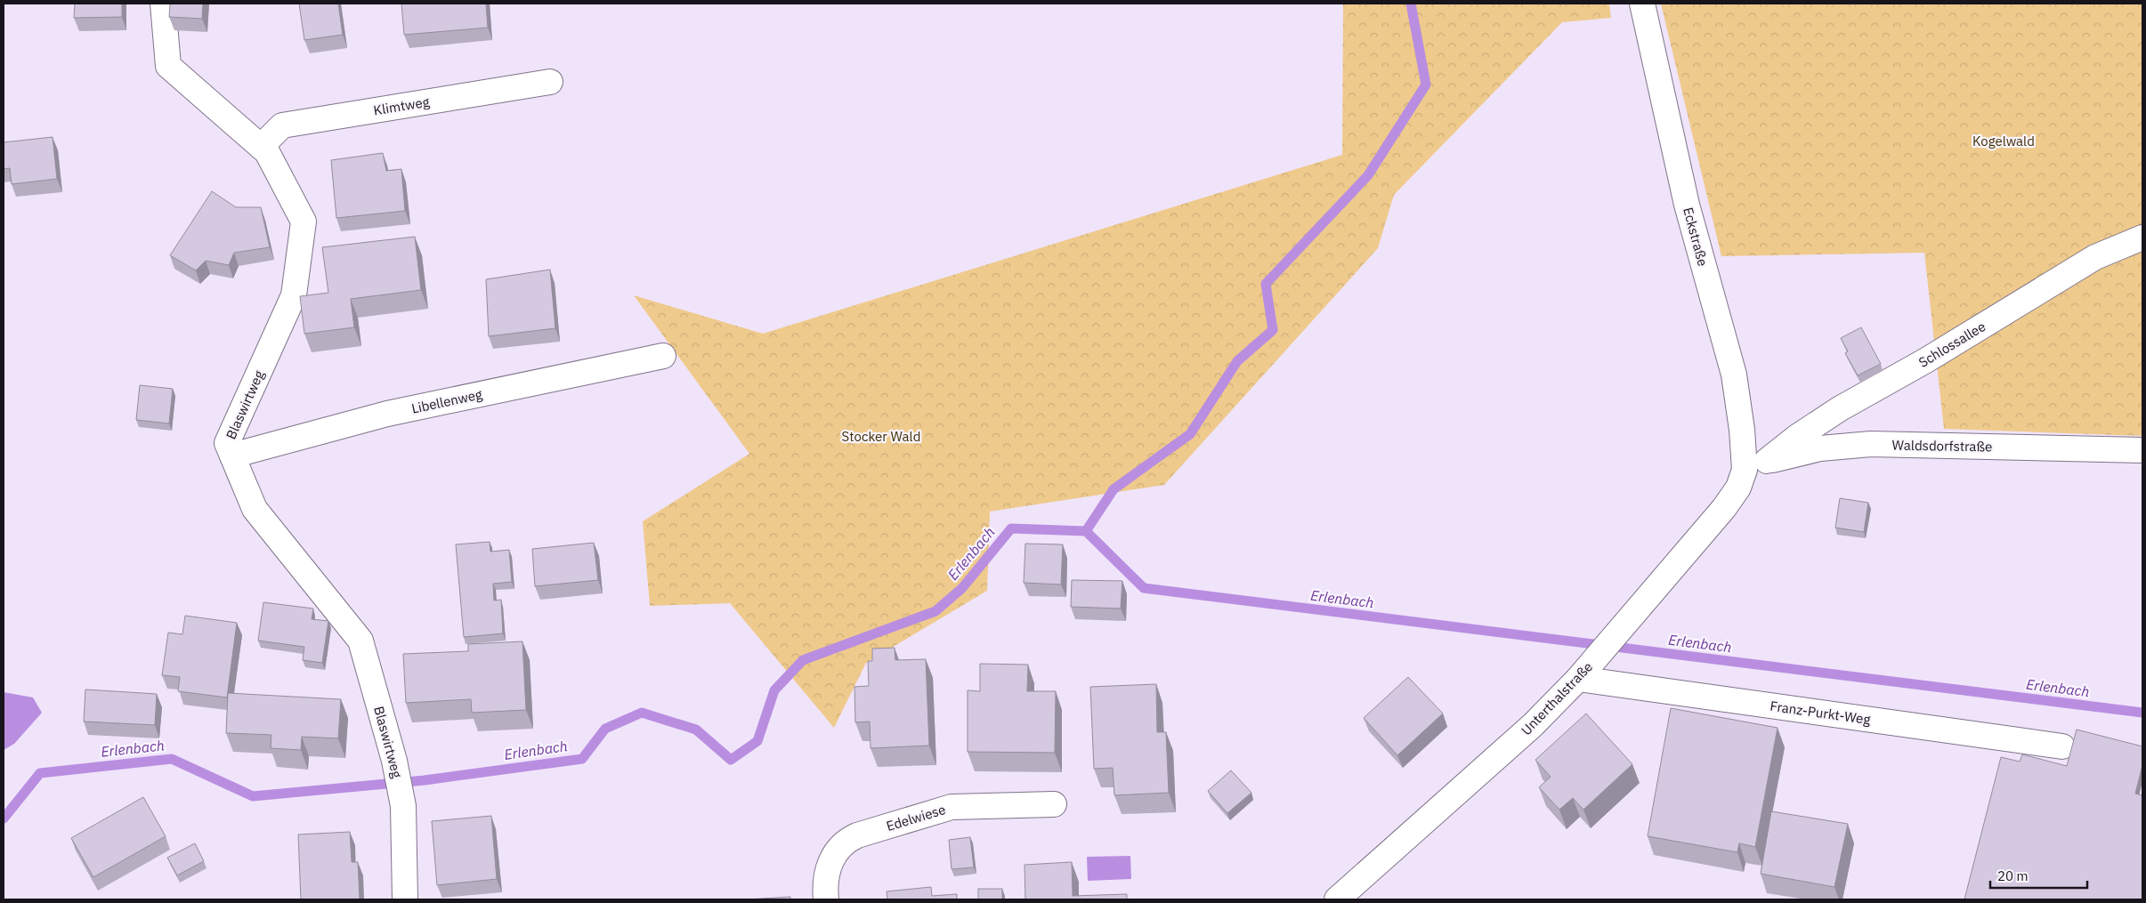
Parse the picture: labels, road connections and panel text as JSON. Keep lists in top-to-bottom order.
{
  "streets": {
    "street": [
      "Klimtweg",
      "Eckstraße",
      "Schlossallee",
      "Libellenweg",
      "Blaswirtweg",
      "Waldsdorfstraße",
      "Unterthalstraße",
      "Franz-Purkt-Weg",
      "Edelwiese"
    ]
  },
  "crossings": [
    ["Klimtweg", "Blaswirtweg"],
    ["Eckstraße", "Waldsdorfstraße"],
    ["Eckstraße", "Unterthalstraße"],
    ["Schlossallee", "Waldsdorfstraße"],
    ["Libellenweg", "Blaswirtweg"],
    ["Waldsdorfstraße", "Unterthalstraße"],
    ["Unterthalstraße", "Franz-Purkt-Weg"]
  ],
  "water": ["Erlenbach"],
  "parks": ["Kogelwald", "Stocker Wald"],
  "scale_bar": "20 m"
}
